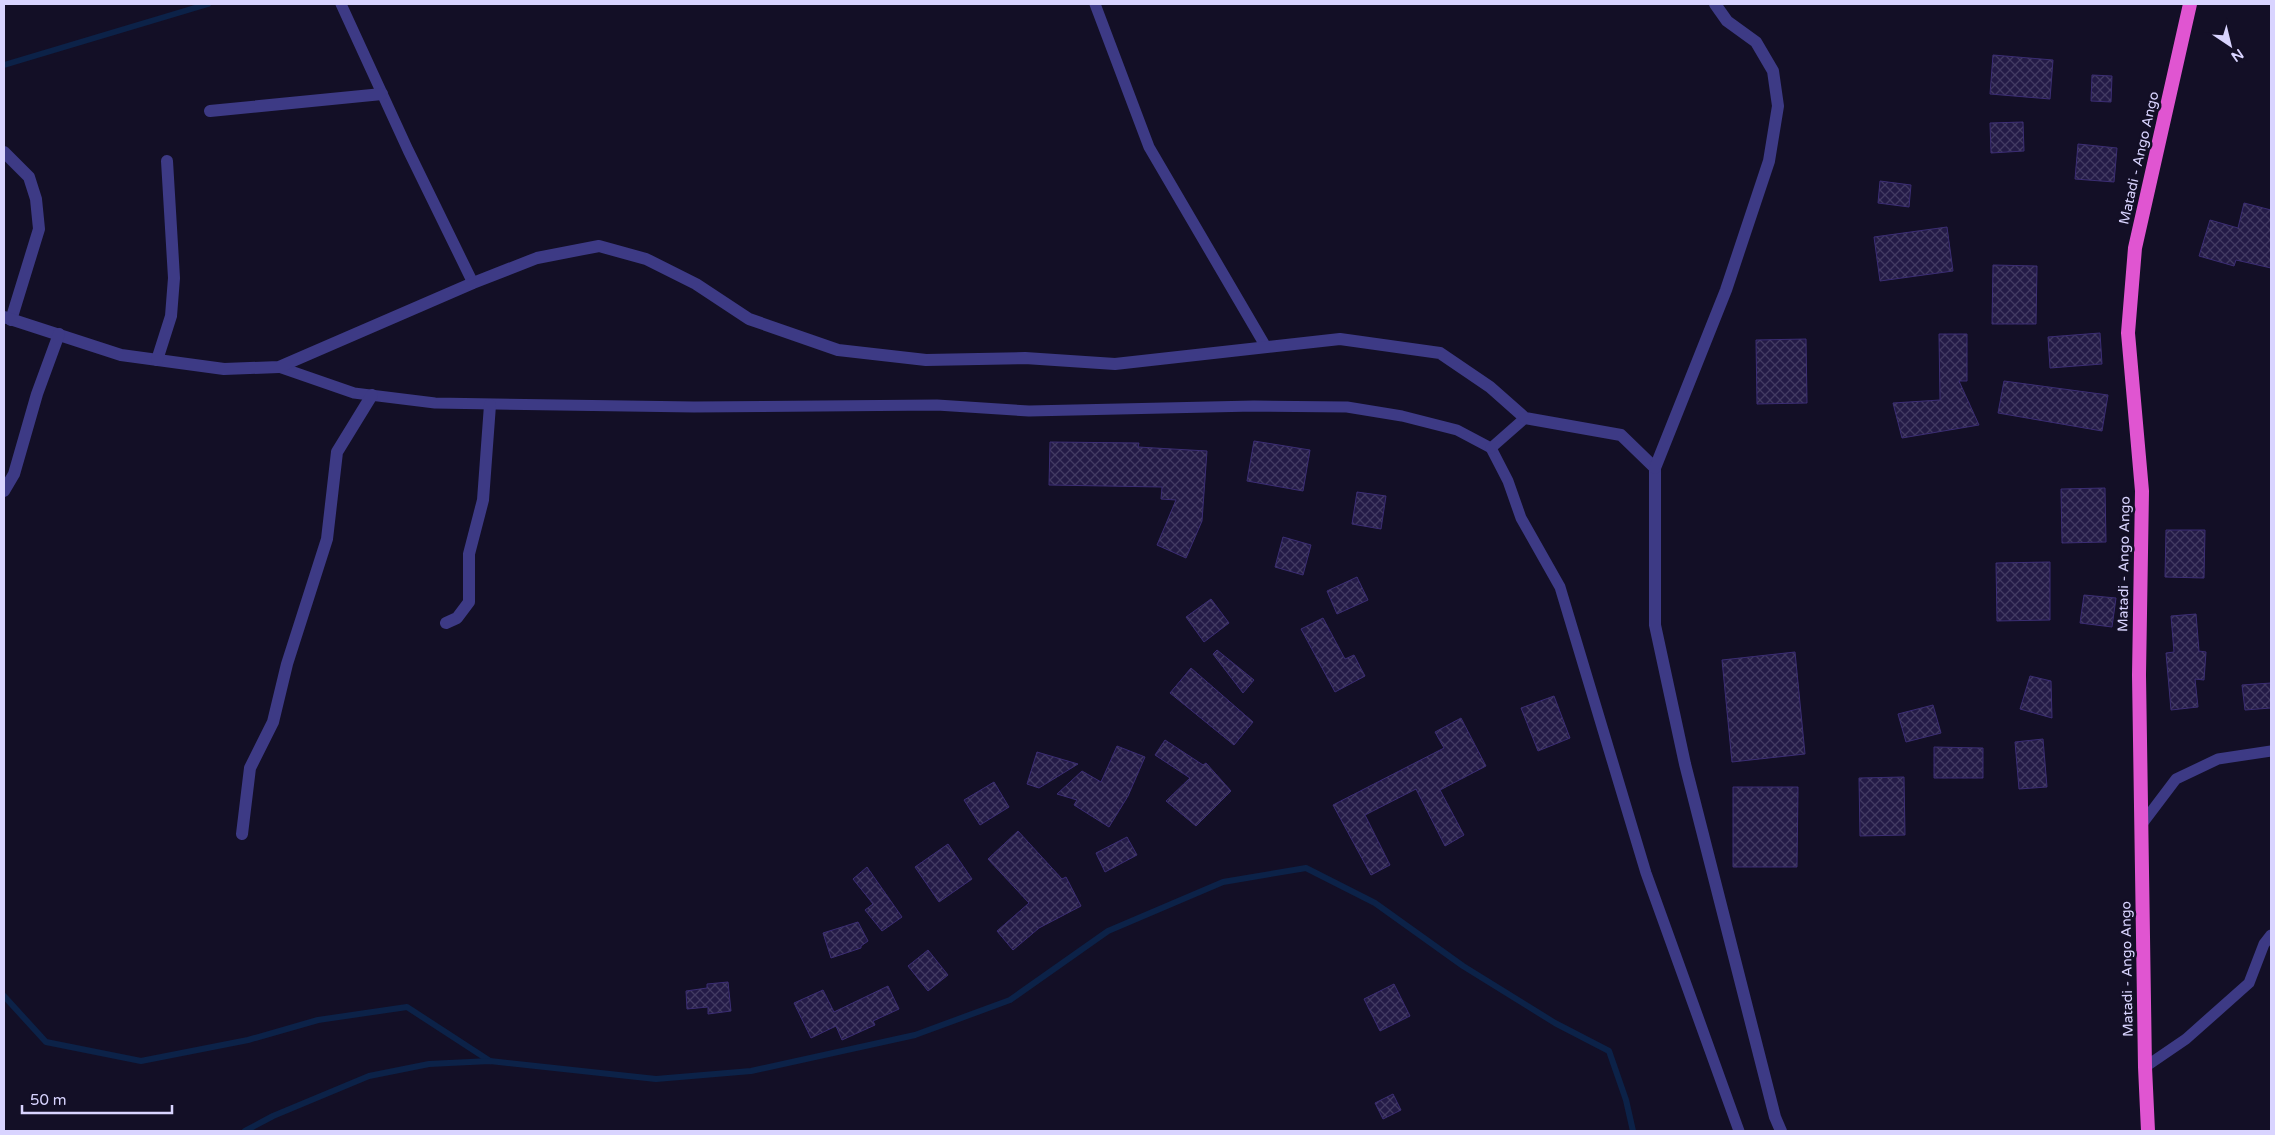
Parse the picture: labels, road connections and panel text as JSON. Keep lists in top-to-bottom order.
{
  "streets": {
    "highway": ["Matadi - Ango Ango"]
  },
  "scale_bar": "50 m",
  "north": "bottom right"
}
